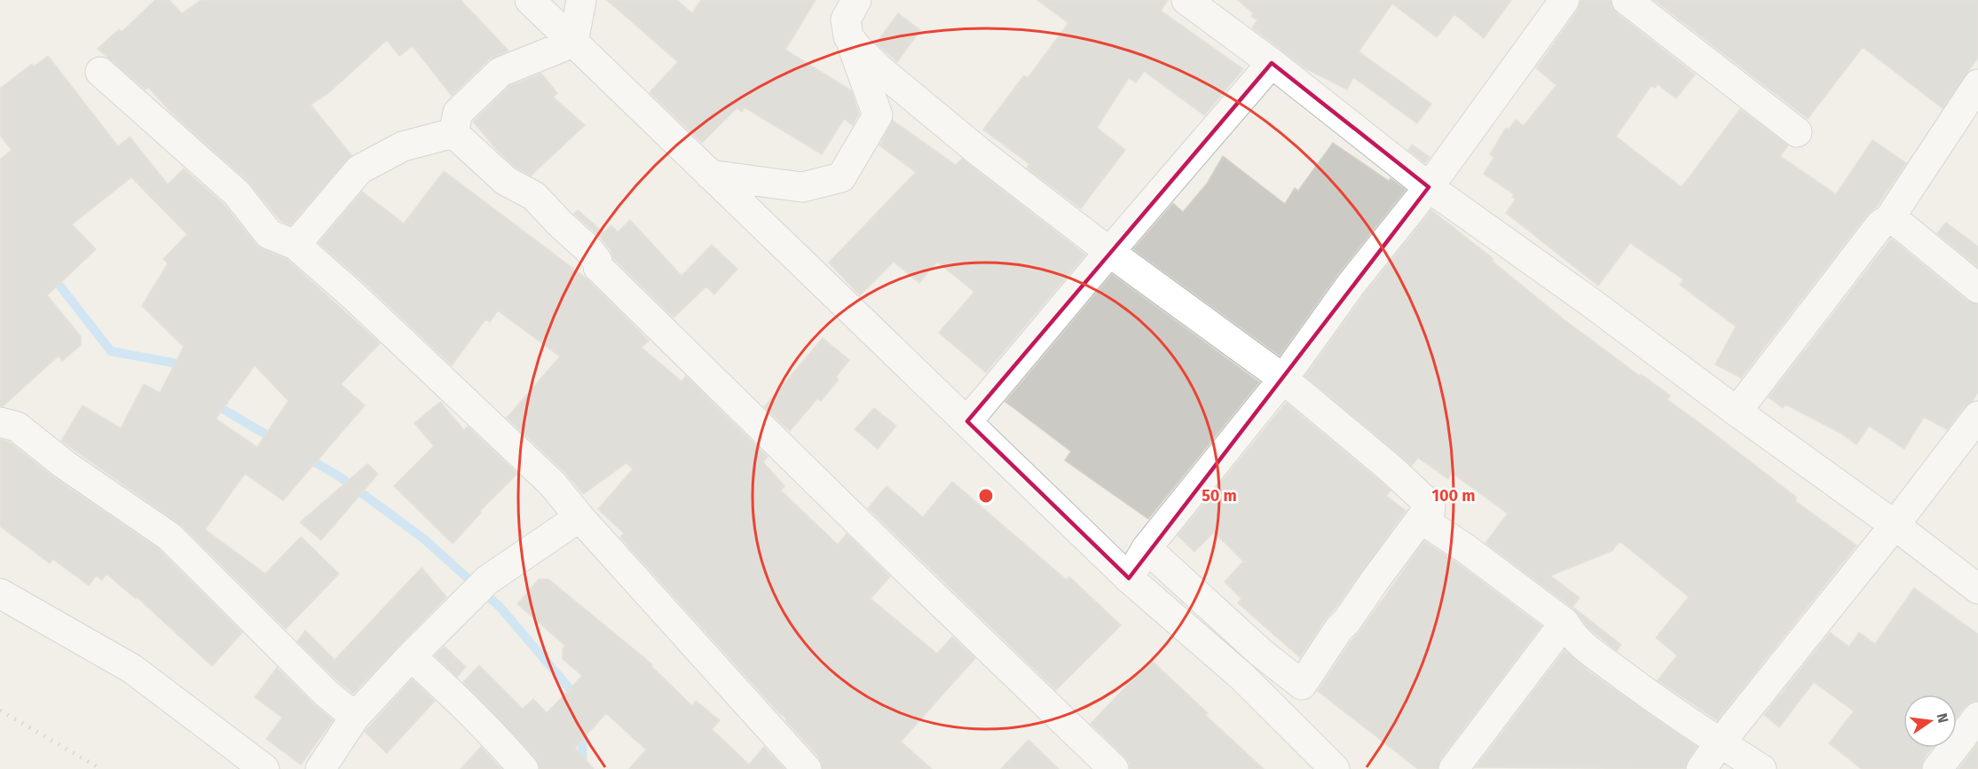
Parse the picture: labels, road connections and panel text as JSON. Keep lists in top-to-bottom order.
{
  "north": "right",
  "rings": ["50 m", "100 m"]
}
